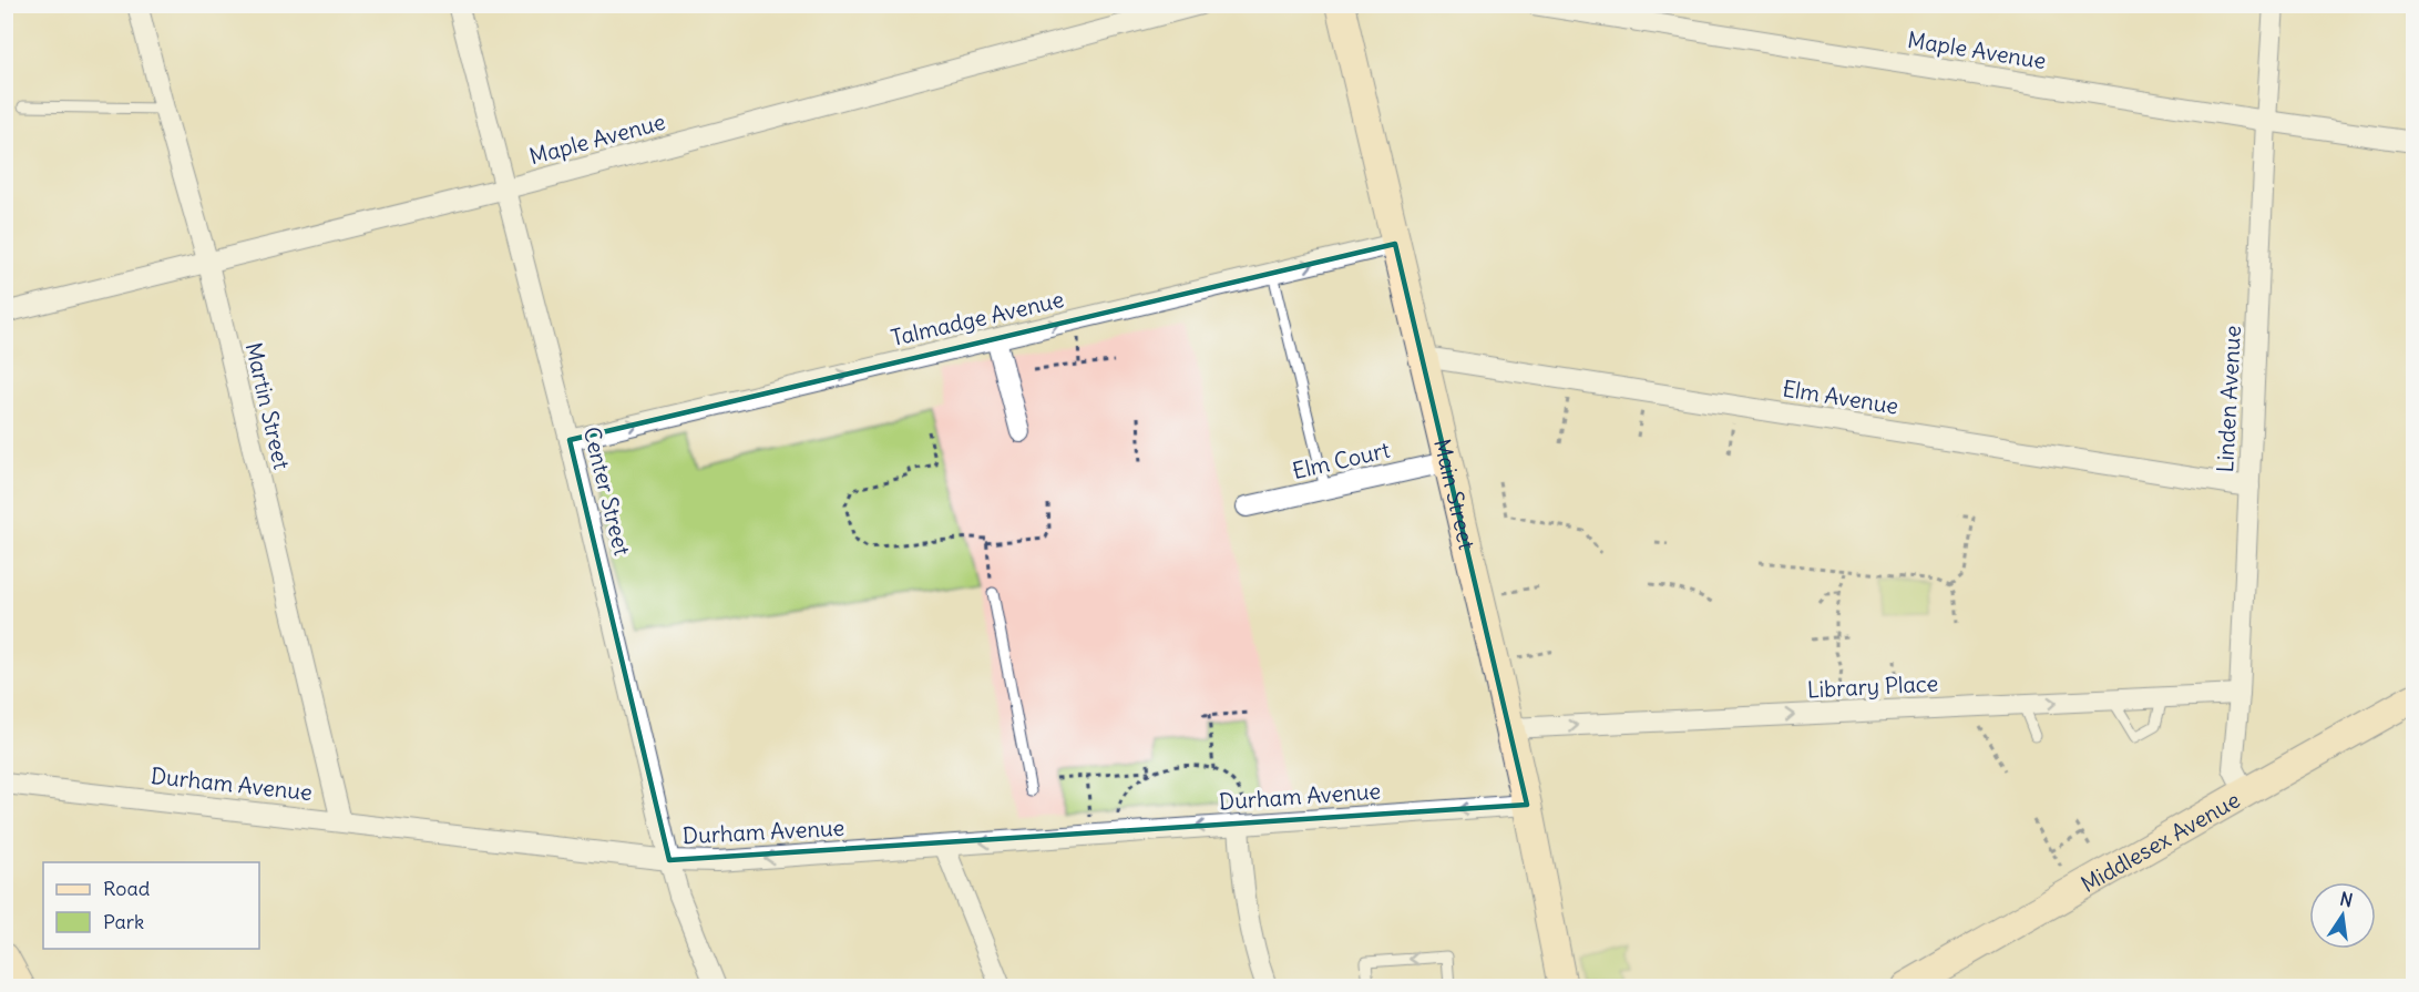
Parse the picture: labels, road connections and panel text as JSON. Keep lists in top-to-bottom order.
{
  "streets": {
    "street": [
      "Maple Avenue",
      "Talmadge Avenue",
      "Elm Avenue",
      "Linden Avenue",
      "Martin Street",
      "Elm Court",
      "Center Street",
      "Main Street",
      "Library Place",
      "Durham Avenue",
      "Middlesex Avenue"
    ]
  },
  "crossings": [
    ["Maple Avenue", "Linden Avenue"],
    ["Maple Avenue", "Martin Street"],
    ["Maple Avenue", "Center Street"],
    ["Talmadge Avenue", "Center Street"],
    ["Talmadge Avenue", "Main Street"],
    ["Elm Avenue", "Linden Avenue"],
    ["Elm Avenue", "Main Street"],
    ["Linden Avenue", "Library Place"],
    ["Linden Avenue", "Middlesex Avenue"],
    ["Martin Street", "Durham Avenue"],
    ["Elm Court", "Main Street"],
    ["Center Street", "Durham Avenue"],
    ["Main Street", "Library Place"],
    ["Main Street", "Durham Avenue"]
  ],
  "one_way": ["Talmadge Avenue", "Library Place", "Durham Avenue"],
  "legend": ["Road", "Park"],
  "north": "top"
}
